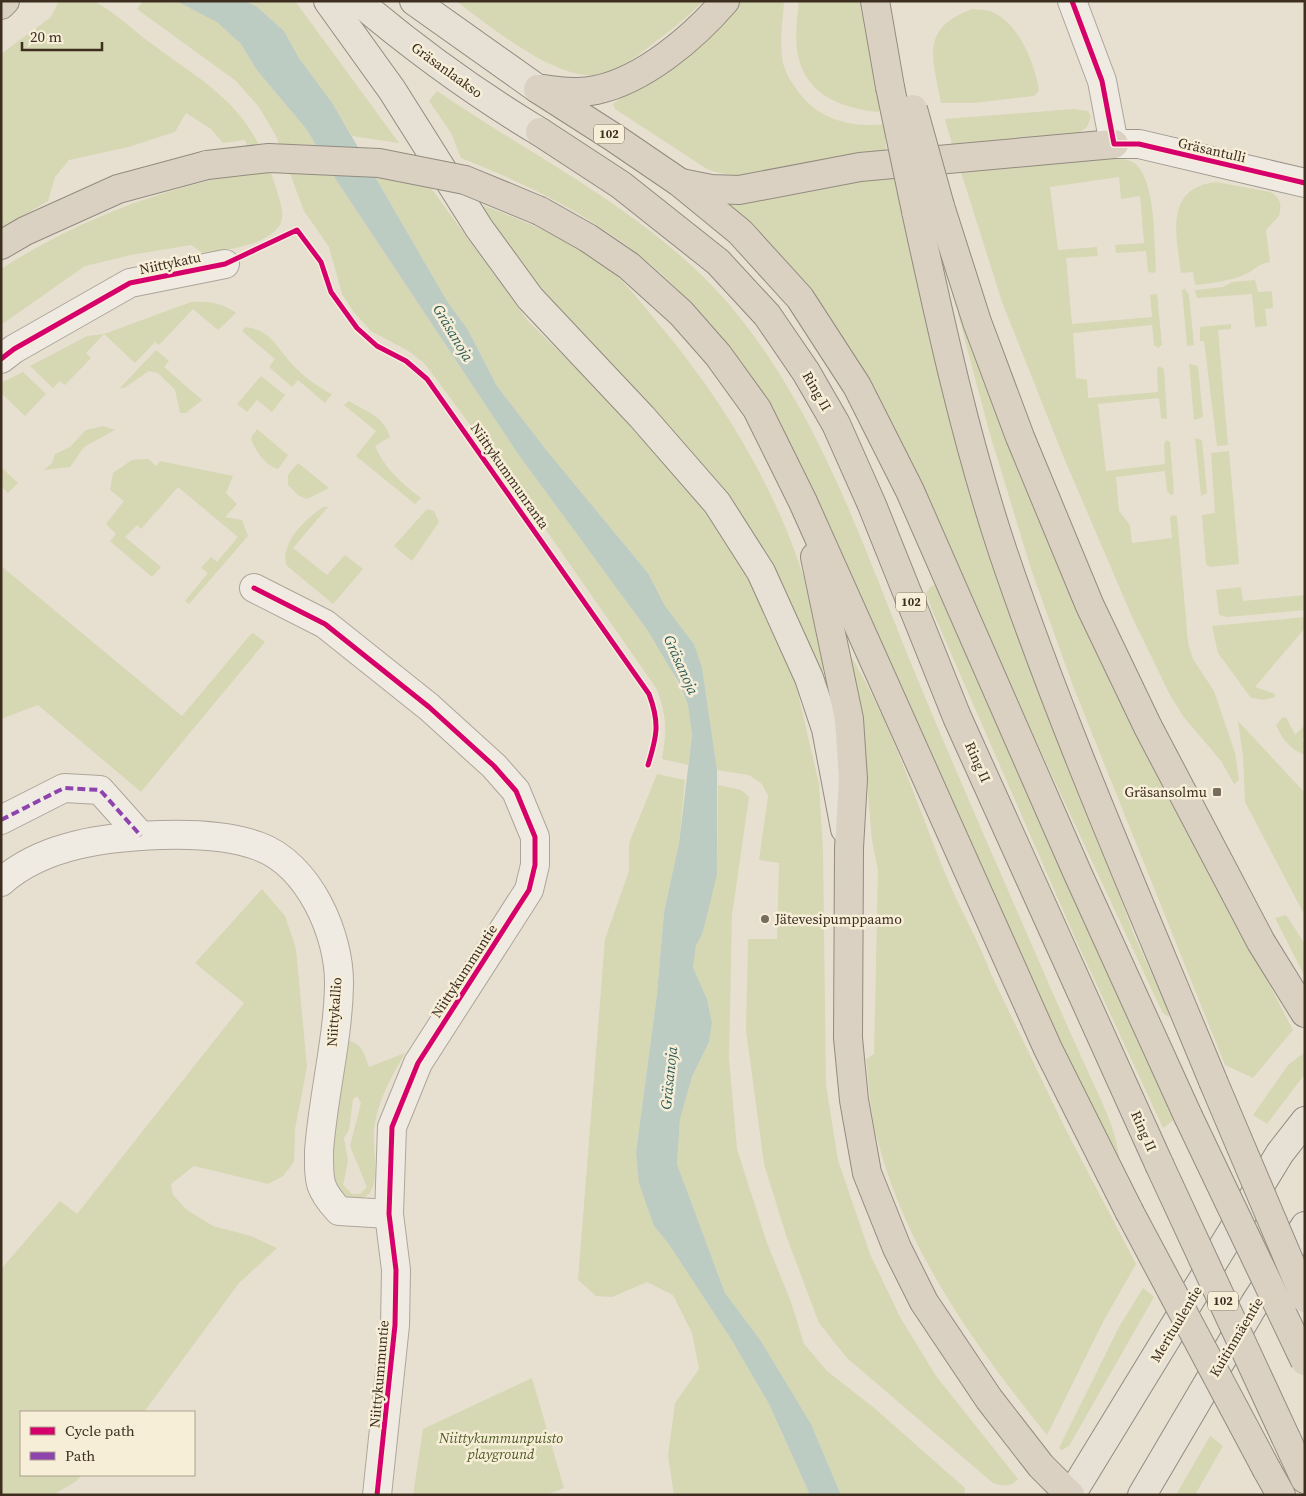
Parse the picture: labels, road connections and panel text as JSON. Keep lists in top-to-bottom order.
{
  "streets": {
    "highway": ["102", "Ring II"],
    "main road": ["Gräsanlaakso", "Merituulentie", "Kuitinmäentie"],
    "street": [
      "Gräsantulli",
      "Niittykatu",
      "Niittykummuntie",
      "Niittykallio"
    ],
    "cycle path": ["Niittykummunranta"]
  },
  "crossings": [
    ["Gräsanlaakso", "Ring II"],
    ["Niittykummuntie", "Niittykallio"]
  ],
  "water": ["Gräsanoja"],
  "parks": ["Niittykummunpuisto playground"],
  "places": {
    "transit": ["Gräsansolmu"],
    "other": ["Jätevesipumppaamo"]
  },
  "legend": ["Cycle path", "Path"],
  "scale_bar": "20 m"
}
